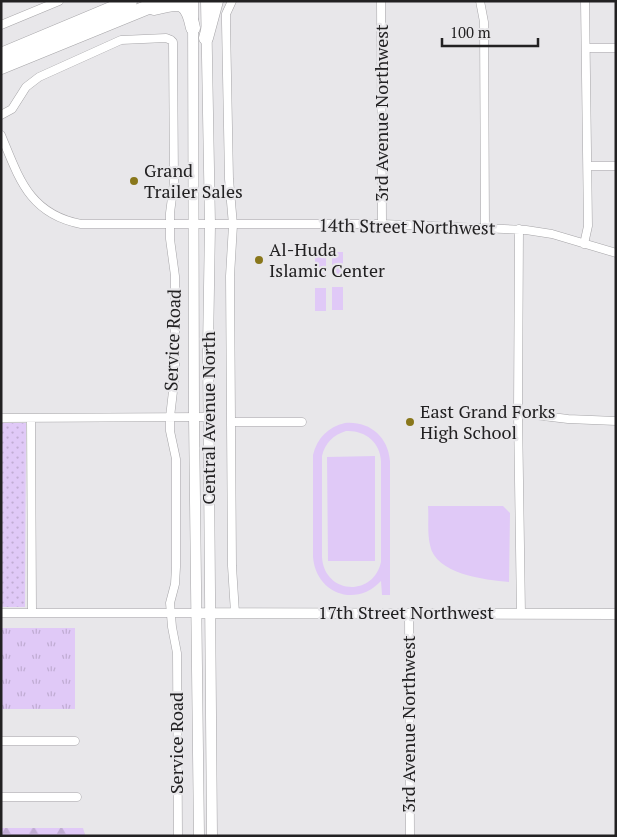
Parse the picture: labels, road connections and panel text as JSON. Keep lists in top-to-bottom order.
{
  "streets": {
    "main road": ["Central Avenue North", "17th Street Northwest"],
    "street": ["3rd Avenue Northwest", "14th Street Northwest", "Service Road"]
  },
  "crossings": [
    ["3rd Avenue Northwest", "14th Street Northwest"],
    ["3rd Avenue Northwest", "17th Street Northwest"],
    ["14th Street Northwest", "Service Road"],
    ["14th Street Northwest", "Central Avenue North"],
    ["Central Avenue North", "17th Street Northwest"]
  ],
  "places": ["Grand Trailer Sales", "Al-Huda Islamic Center", "East Grand Forks High School"],
  "scale_bar": "100 m"
}
